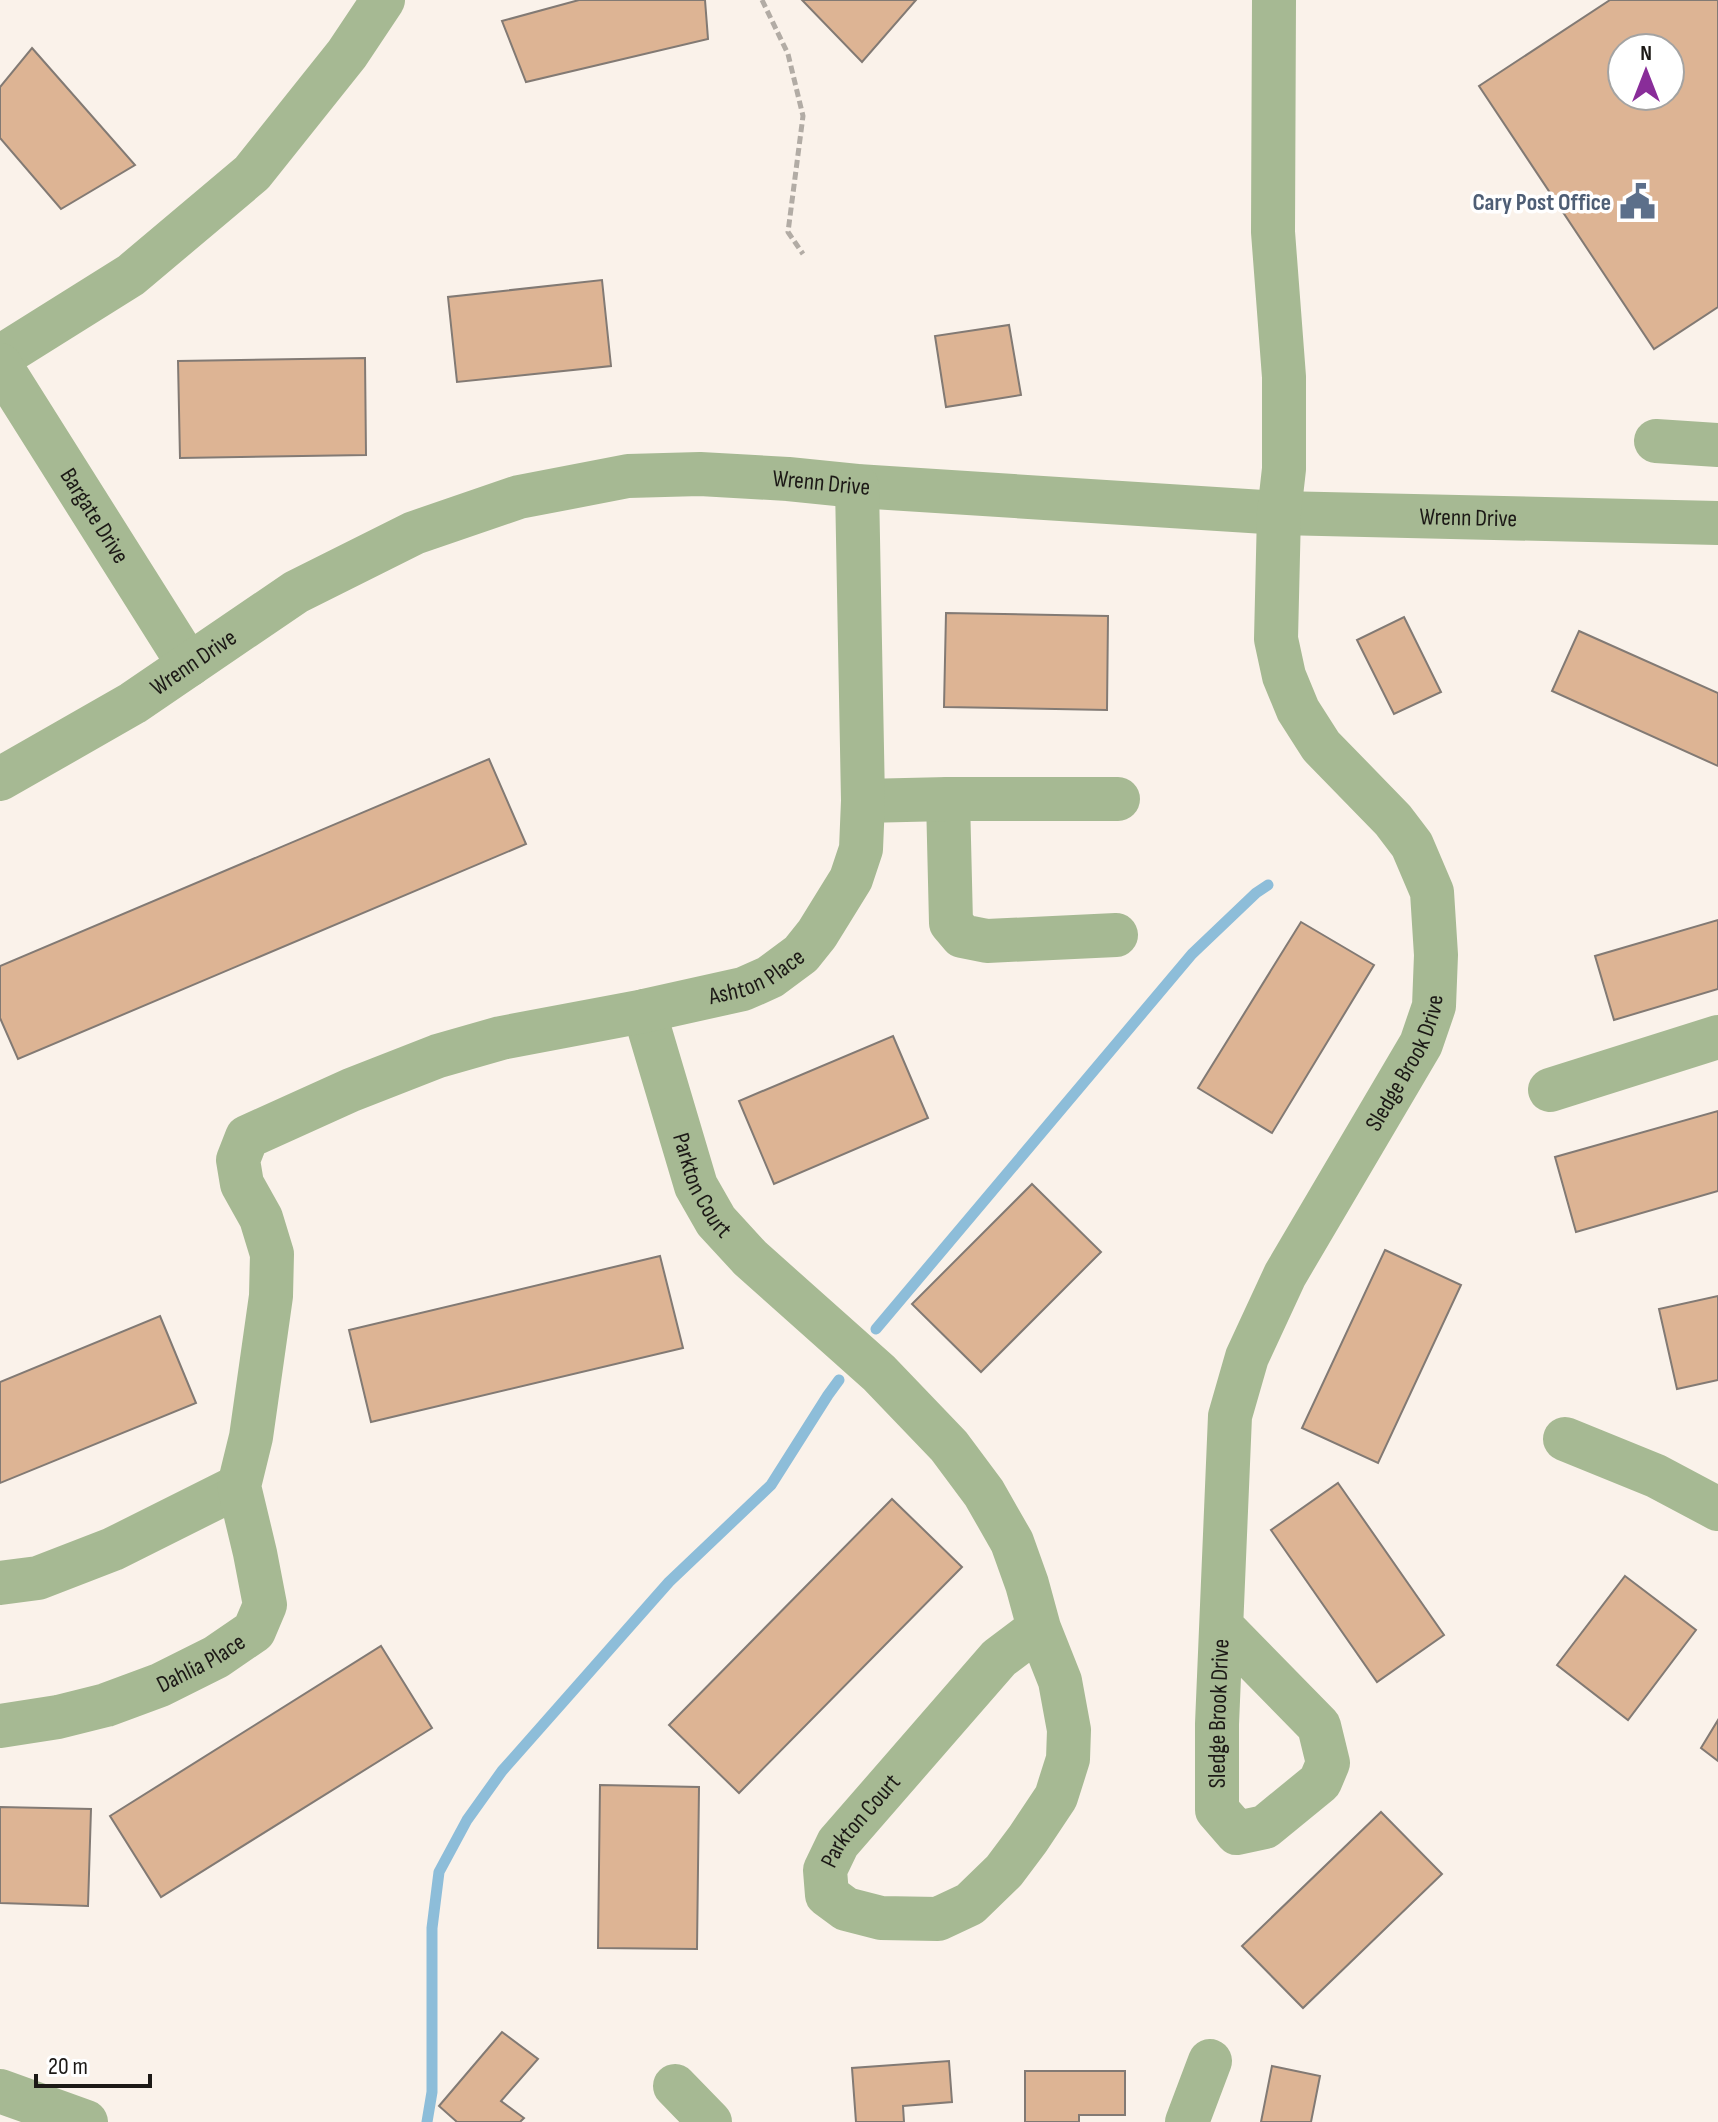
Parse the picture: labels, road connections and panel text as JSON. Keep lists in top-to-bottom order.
{
  "streets": {
    "street": [
      "Wrenn Drive",
      "Bargate Drive",
      "Ashton Place",
      "Sledge Brook Drive",
      "Parkton Court",
      "Dahlia Place"
    ]
  },
  "crossings": [
    ["Wrenn Drive", "Bargate Drive"],
    ["Wrenn Drive", "Ashton Place"],
    ["Wrenn Drive", "Sledge Brook Drive"],
    ["Ashton Place", "Parkton Court"],
    ["Ashton Place", "Dahlia Place"]
  ],
  "places": {
    "public building": ["Cary Post Office"]
  },
  "scale_bar": "20 m",
  "north": "top"
}
